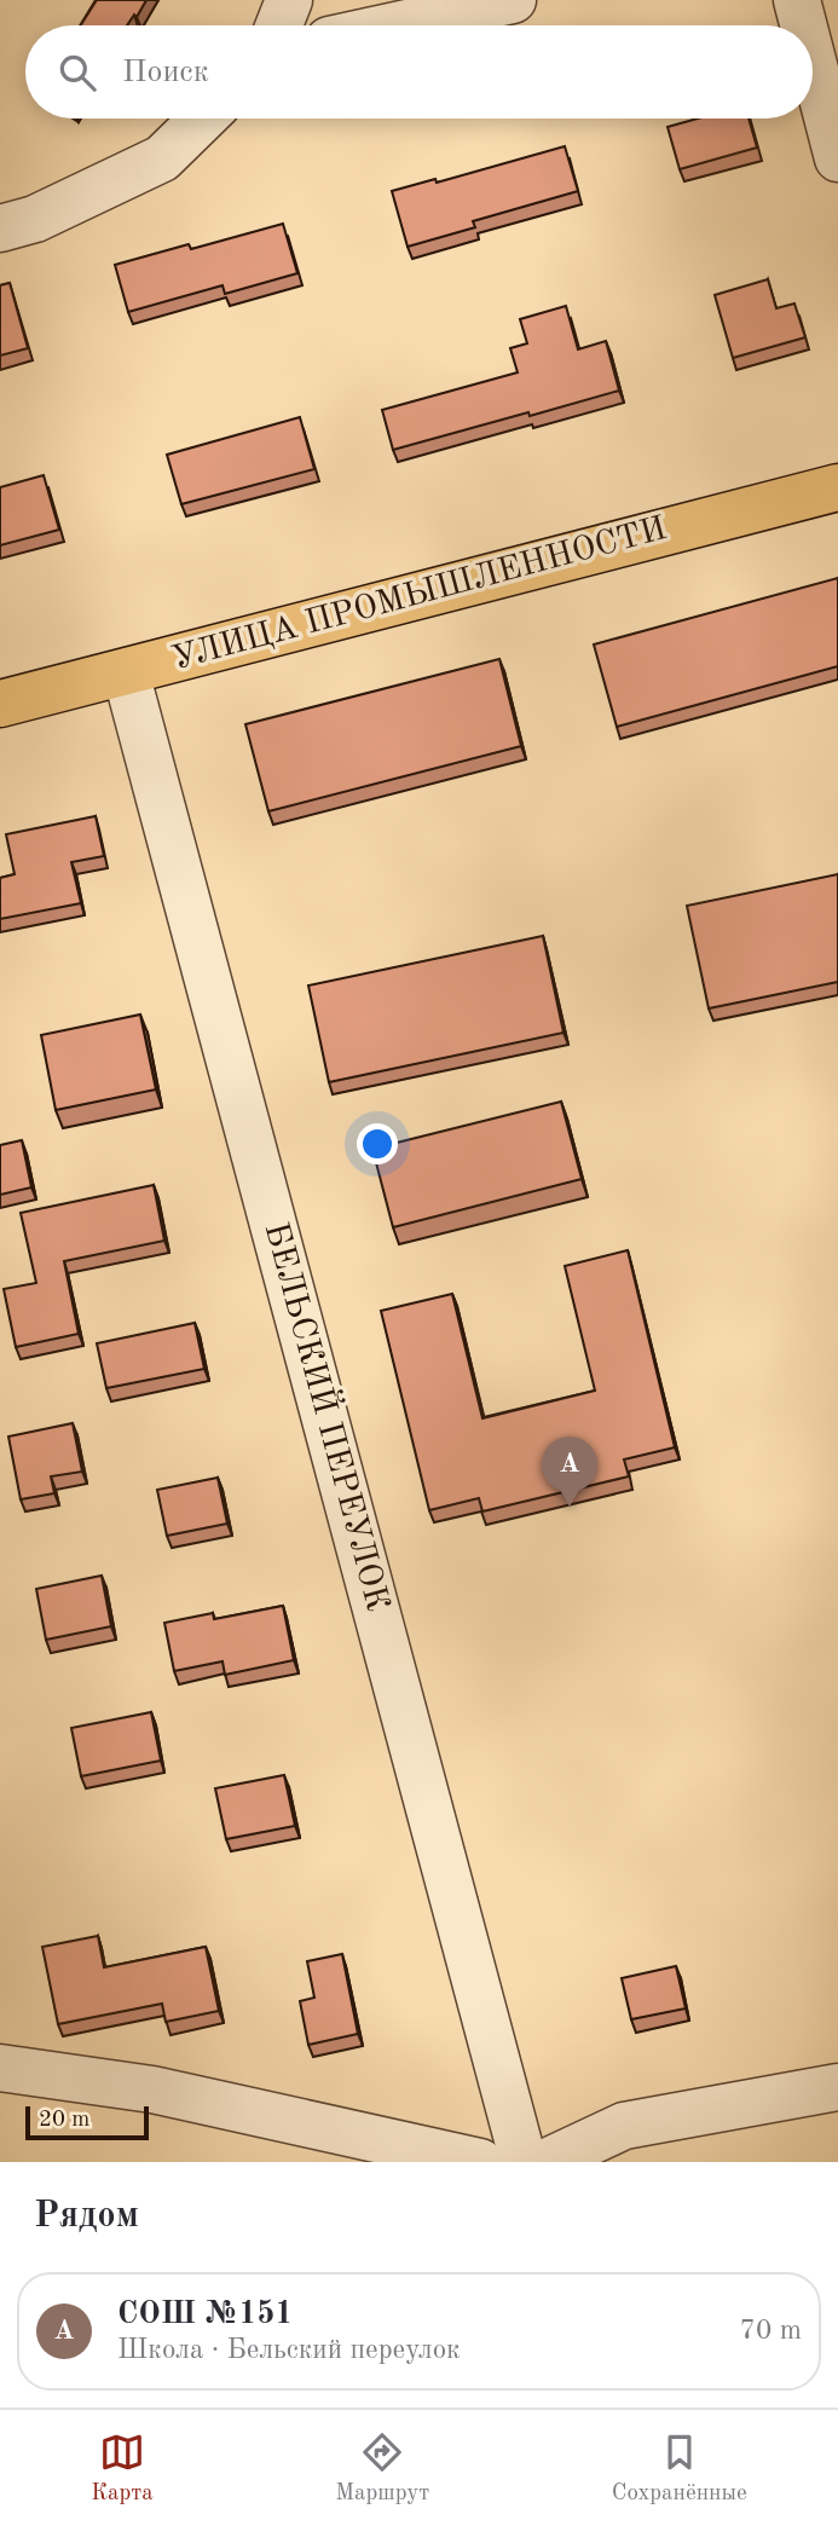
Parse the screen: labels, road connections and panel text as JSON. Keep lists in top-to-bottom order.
{
  "streets": {
    "main road": ["УЛИЦА ПРОМЫШЛЕННОСТИ"],
    "street": ["БЕЛЬСКИЙ ПЕРЕУЛОК"]
  },
  "crossings": [
    ["УЛИЦА ПРОМЫШЛЕННОСТИ", "БЕЛЬСКИЙ ПЕРЕУЛОК"]
  ],
  "scale_bar": "20 m",
  "page": {
    "search": "Поиск",
    "pins": "A",
    "scale": "20 m",
    "heading": "Рядом",
    "list": [
      {
        "mark": "A",
        "name": "СОШ №151",
        "note": "Школа · Бельский переулок",
        "value": "70 m"
      }
    ],
    "nav": ["Карта", "Маршрут", "Сохранённые"]
  }
}
